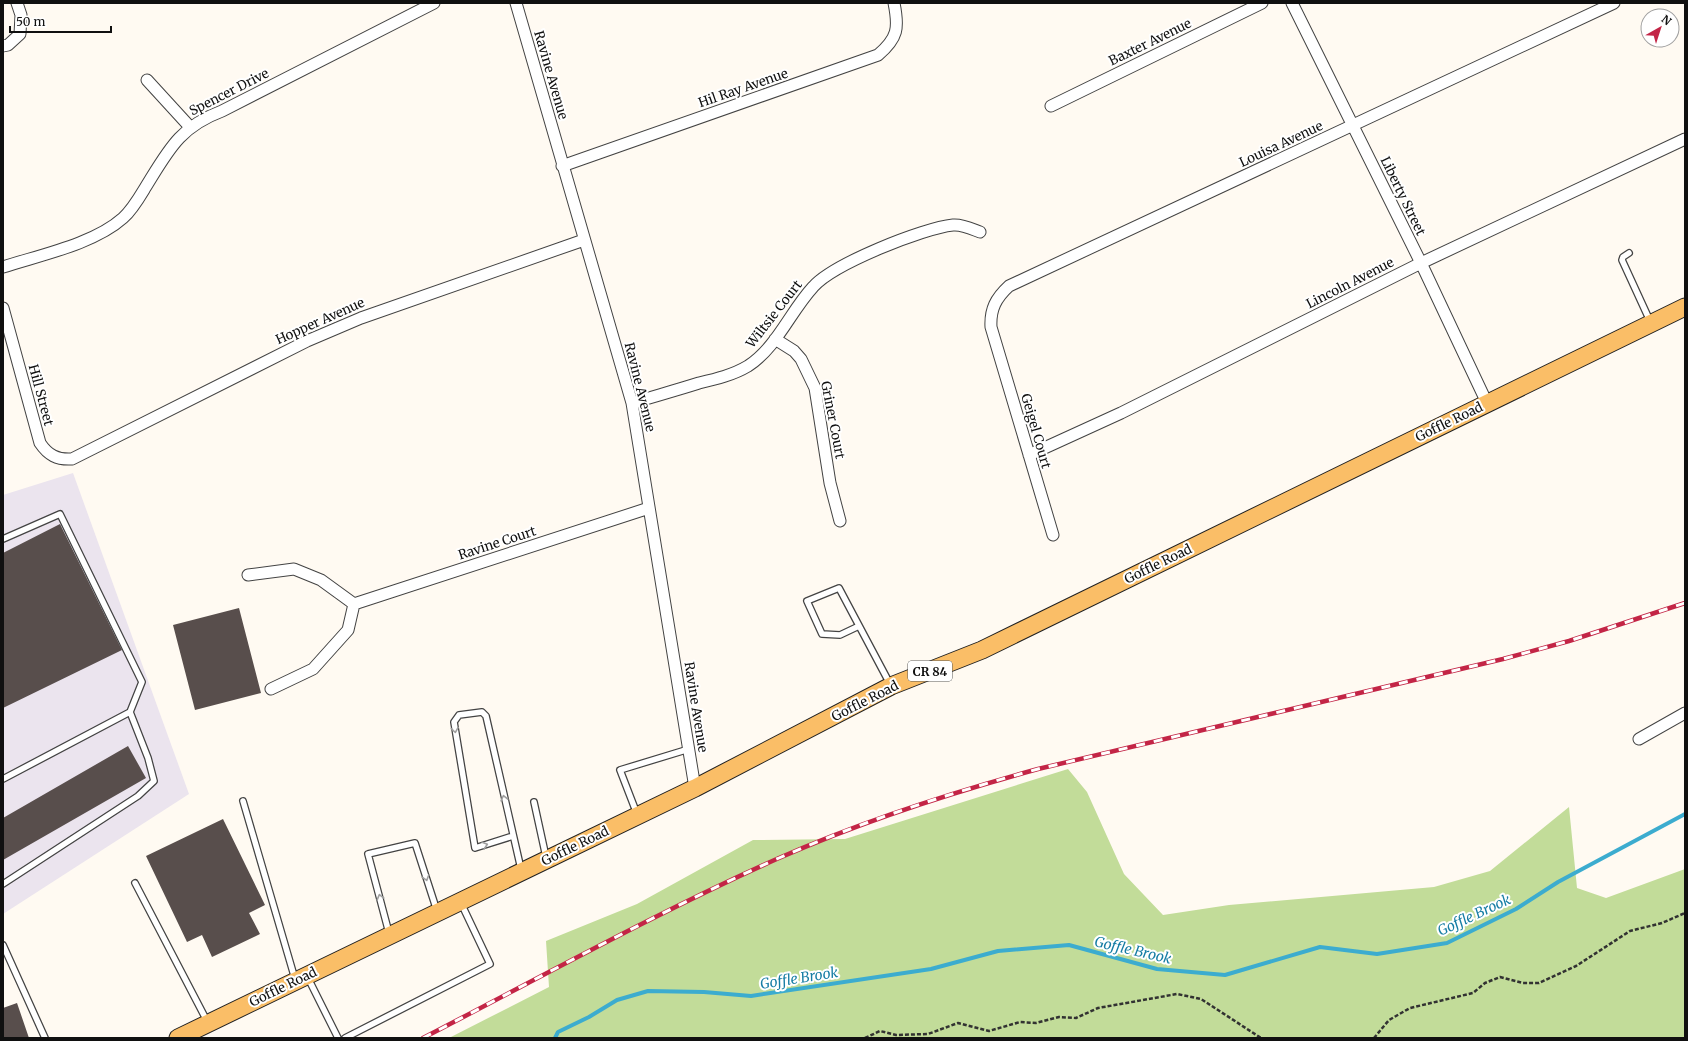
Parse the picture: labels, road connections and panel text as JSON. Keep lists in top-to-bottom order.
{
  "streets": {
    "main road": ["Goffle Road", "CR 84"],
    "street": [
      "Baxter Avenue",
      "Ravine Avenue",
      "Hil Ray Avenue",
      "Spencer Drive",
      "Louisa Avenue",
      "Liberty Street",
      "Lincoln Avenue",
      "Wiltsie Court",
      "Hopper Avenue",
      "Hill Street",
      "Griner Court",
      "Geigel Court",
      "Ravine Court"
    ]
  },
  "crossings": [
    ["Ravine Avenue", "Hil Ray Avenue"],
    ["Ravine Avenue", "Wiltsie Court"],
    ["Ravine Avenue", "Hopper Avenue"],
    ["Ravine Avenue", "Goffle Road"],
    ["Ravine Avenue", "Ravine Court"],
    ["Louisa Avenue", "Liberty Street"],
    ["Louisa Avenue", "Geigel Court"],
    ["Liberty Street", "Lincoln Avenue"],
    ["Liberty Street", "Goffle Road"],
    ["Lincoln Avenue", "Geigel Court"],
    ["Wiltsie Court", "Griner Court"],
    ["Hopper Avenue", "Hill Street"]
  ],
  "water": ["Goffle Brook"],
  "scale_bar": "50 m",
  "north": "top right"
}
